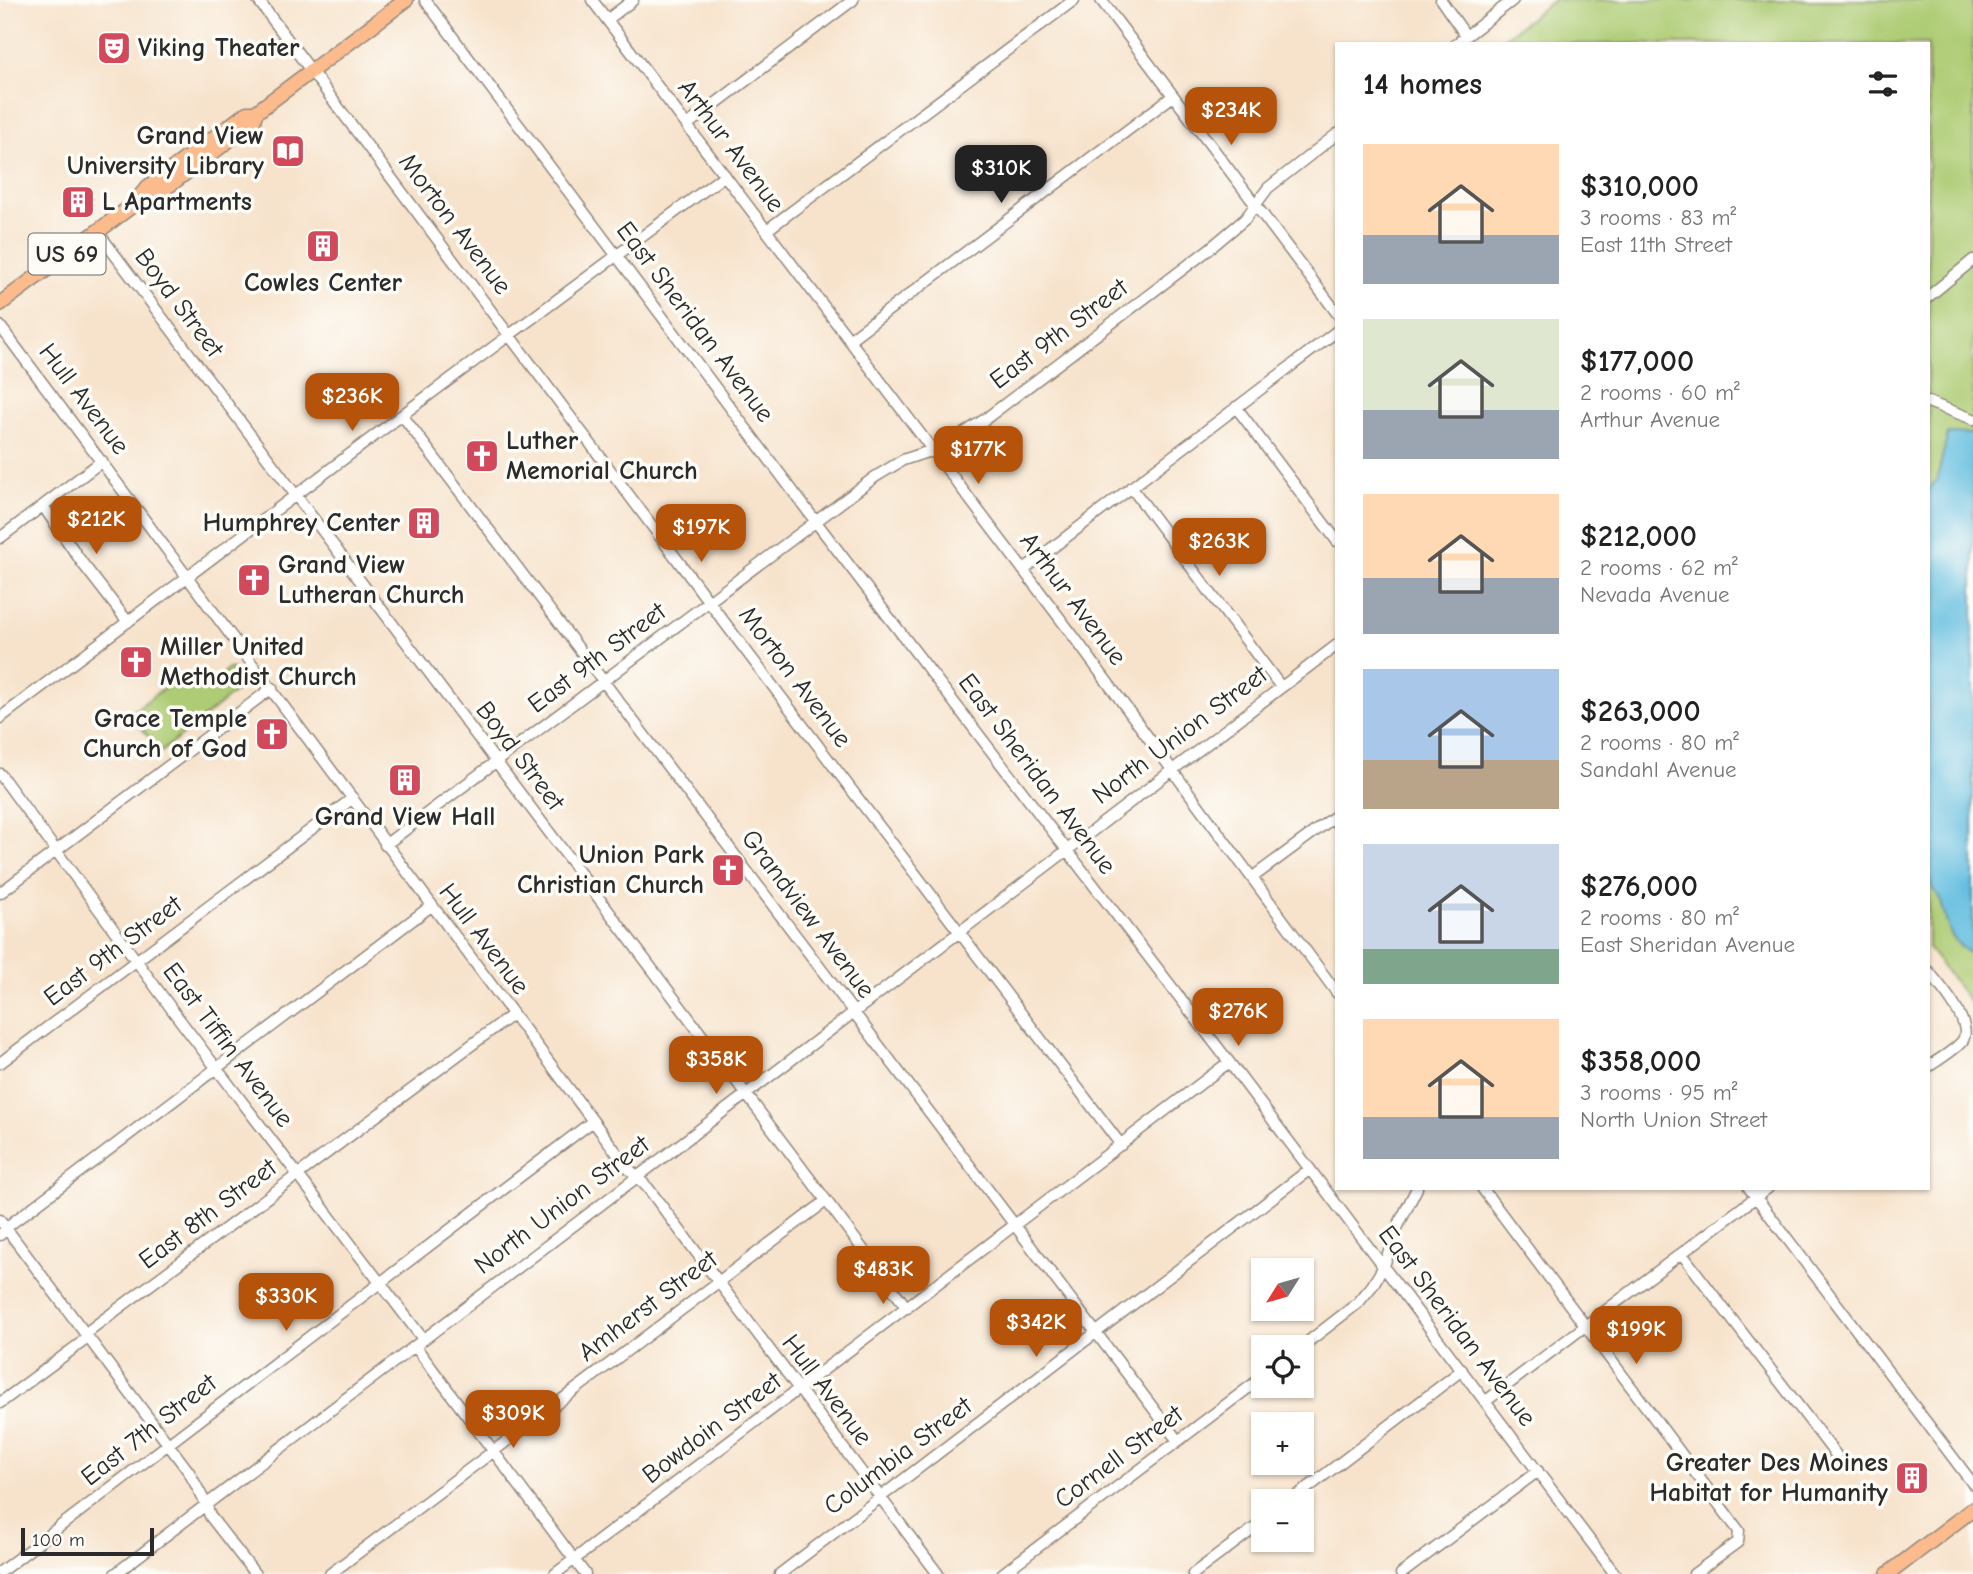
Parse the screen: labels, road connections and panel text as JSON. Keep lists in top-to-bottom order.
{
  "streets": {
    "main road": ["US 69"],
    "street": [
      "Arthur Avenue",
      "Morton Avenue",
      "Boyd Street",
      "East Sheridan Avenue",
      "East 9th Street",
      "Hull Avenue",
      "North Union Street",
      "Grandview Avenue",
      "East Tiffin Avenue",
      "East 8th Street",
      "Amherst Street",
      "Bowdoin Street",
      "East 7th Street",
      "Columbia Street",
      "Cornell Street"
    ]
  },
  "crossings": [
    ["Arthur Avenue", "East 9th Street"],
    ["Arthur Avenue", "North Union Street"],
    ["Morton Avenue", "US 69"],
    ["Morton Avenue", "East 9th Street"],
    ["Morton Avenue", "North Union Street"],
    ["Morton Avenue", "Bowdoin Street"],
    ["US 69", "Boyd Street"],
    ["Boyd Street", "East 9th Street"],
    ["Boyd Street", "North Union Street"],
    ["Boyd Street", "Amherst Street"],
    ["Boyd Street", "Bowdoin Street"],
    ["East Sheridan Avenue", "East 9th Street"],
    ["East Sheridan Avenue", "North Union Street"],
    ["East Sheridan Avenue", "Bowdoin Street"],
    ["East Sheridan Avenue", "Columbia Street"],
    ["East 9th Street", "Hull Avenue"],
    ["East 9th Street", "Grandview Avenue"],
    ["East 9th Street", "East Tiffin Avenue"],
    ["Hull Avenue", "North Union Street"],
    ["Hull Avenue", "East 8th Street"],
    ["Hull Avenue", "Amherst Street"],
    ["Hull Avenue", "Bowdoin Street"],
    ["Hull Avenue", "East 7th Street"],
    ["Hull Avenue", "Columbia Street"],
    ["North Union Street", "Grandview Avenue"],
    ["North Union Street", "East Tiffin Avenue"],
    ["Grandview Avenue", "Bowdoin Street"],
    ["Grandview Avenue", "Columbia Street"],
    ["Grandview Avenue", "Cornell Street"],
    ["East Tiffin Avenue", "East 8th Street"],
    ["East Tiffin Avenue", "Amherst Street"],
    ["East Tiffin Avenue", "Bowdoin Street"],
    ["East Tiffin Avenue", "East 7th Street"]
  ],
  "places": {
    "theatre": ["Viking Theater"],
    "library": ["Grand View University Library"],
    "building": [
      "L Apartments",
      "Cowles Center",
      "Humphrey Center",
      "Grand View Hall",
      "Greater Des Moines Habitat for Humanity"
    ],
    "church": [
      "Luther Memorial Church",
      "Grand View Lutheran Church",
      "Miller United Methodist Church",
      "Grace Temple Church of God",
      "Union Park Christian Church"
    ]
  },
  "scale_bar": "100 m",
  "north": "bottom left",
  "page": {
    "heading": "14 homes",
    "price": [
      "$234K",
      "$310K",
      "$236K",
      "$177K",
      "$212K",
      "$197K",
      "$263K",
      "$276K",
      "$358K",
      "$483K",
      "$330K",
      "$342K",
      "$199K",
      "$309K"
    ],
    "list": [
      {
        "name": "$310,000",
        "note": "3 rooms · 83 m² · East 11th Street"
      },
      {
        "name": "$177,000",
        "note": "2 rooms · 60 m² · Arthur Avenue"
      },
      {
        "name": "$212,000",
        "note": "2 rooms · 62 m² · Nevada Avenue"
      },
      {
        "name": "$263,000",
        "note": "2 rooms · 80 m² · Sandahl Avenue"
      },
      {
        "name": "$276,000",
        "note": "2 rooms · 80 m² · East Sheridan Avenue"
      },
      {
        "name": "$358,000",
        "note": "3 rooms · 95 m² · North Union Street"
      }
    ],
    "map_buttons": ["+", "−"],
    "scale": "100 m"
  }
}
